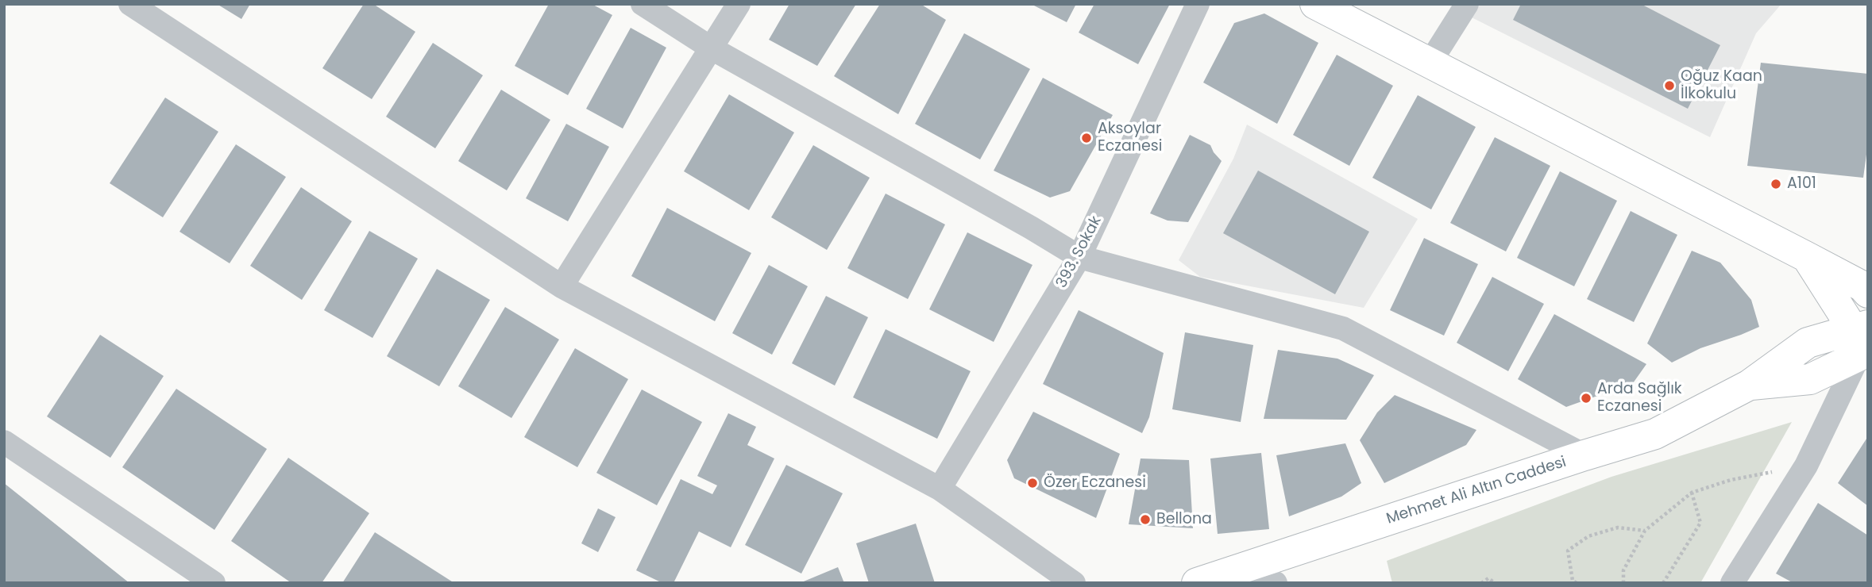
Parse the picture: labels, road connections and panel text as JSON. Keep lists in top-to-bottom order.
{
  "streets": {
    "street": ["393. Sokak", "Mehmet Ali Altın Caddesi"]
  },
  "places": [
    "Oğuz Kaan İlkokulu",
    "Aksoylar Eczanesi",
    "A101",
    "Arda Sağlık Eczanesi",
    "Özer Eczanesi",
    "Bellona"
  ]
}
